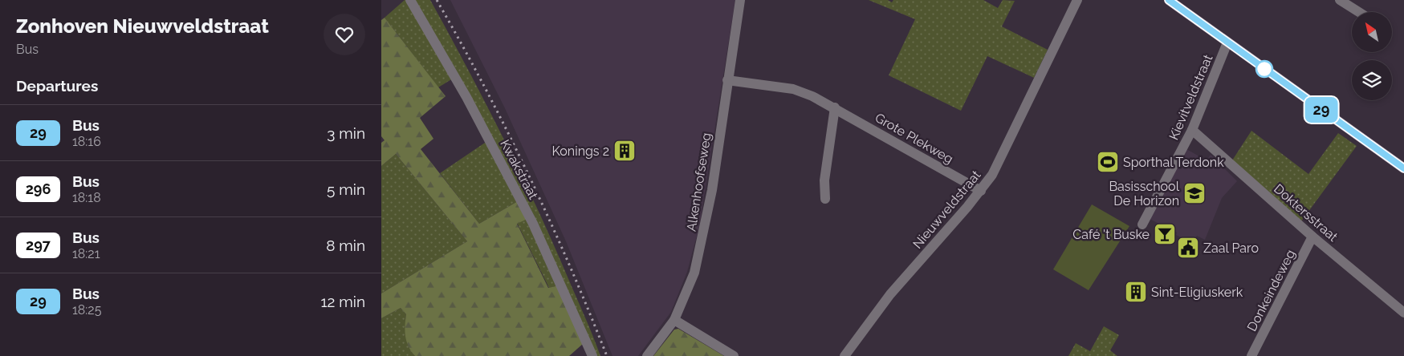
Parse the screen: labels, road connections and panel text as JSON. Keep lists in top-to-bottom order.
{
  "streets": {
    "street": [
      "Kievitveldstraat",
      "Grote Plekweg",
      "Kwakstraat",
      "Alkenhoofseweg",
      "Nieuwveldstraat",
      "Doktersstraat",
      "Donkeindeweg"
    ]
  },
  "crossings": [
    ["Kievitveldstraat", "Doktersstraat"],
    ["Grote Plekweg", "Alkenhoofseweg"],
    ["Grote Plekweg", "Nieuwveldstraat"],
    ["Doktersstraat", "Donkeindeweg"]
  ],
  "places": {
    "building": ["Konings 2", "Sint-Eligiuskerk"],
    "sports": ["Sporthal Terdonk"],
    "school or university": ["Basisschool De Horizon"],
    "bar": ["Café 't Buske"],
    "public building": ["Zaal Paro"]
  },
  "lines": ["bus line 29"],
  "north": "top left",
  "page": {
    "heading": [
      ["Zonhoven Nieuwveldstraat", "Bus"],
      "Departures"
    ],
    "on_map": "29",
    "list": [
      {
        "mark": "29",
        "name": "Bus",
        "note": "18:16",
        "value": "3 min"
      },
      {
        "mark": "296",
        "name": "Bus",
        "note": "18:18",
        "value": "5 min"
      },
      {
        "mark": "297",
        "name": "Bus",
        "note": "18:21",
        "value": "8 min"
      },
      {
        "mark": "29",
        "name": "Bus",
        "note": "18:25",
        "value": "12 min"
      }
    ]
  }
}
